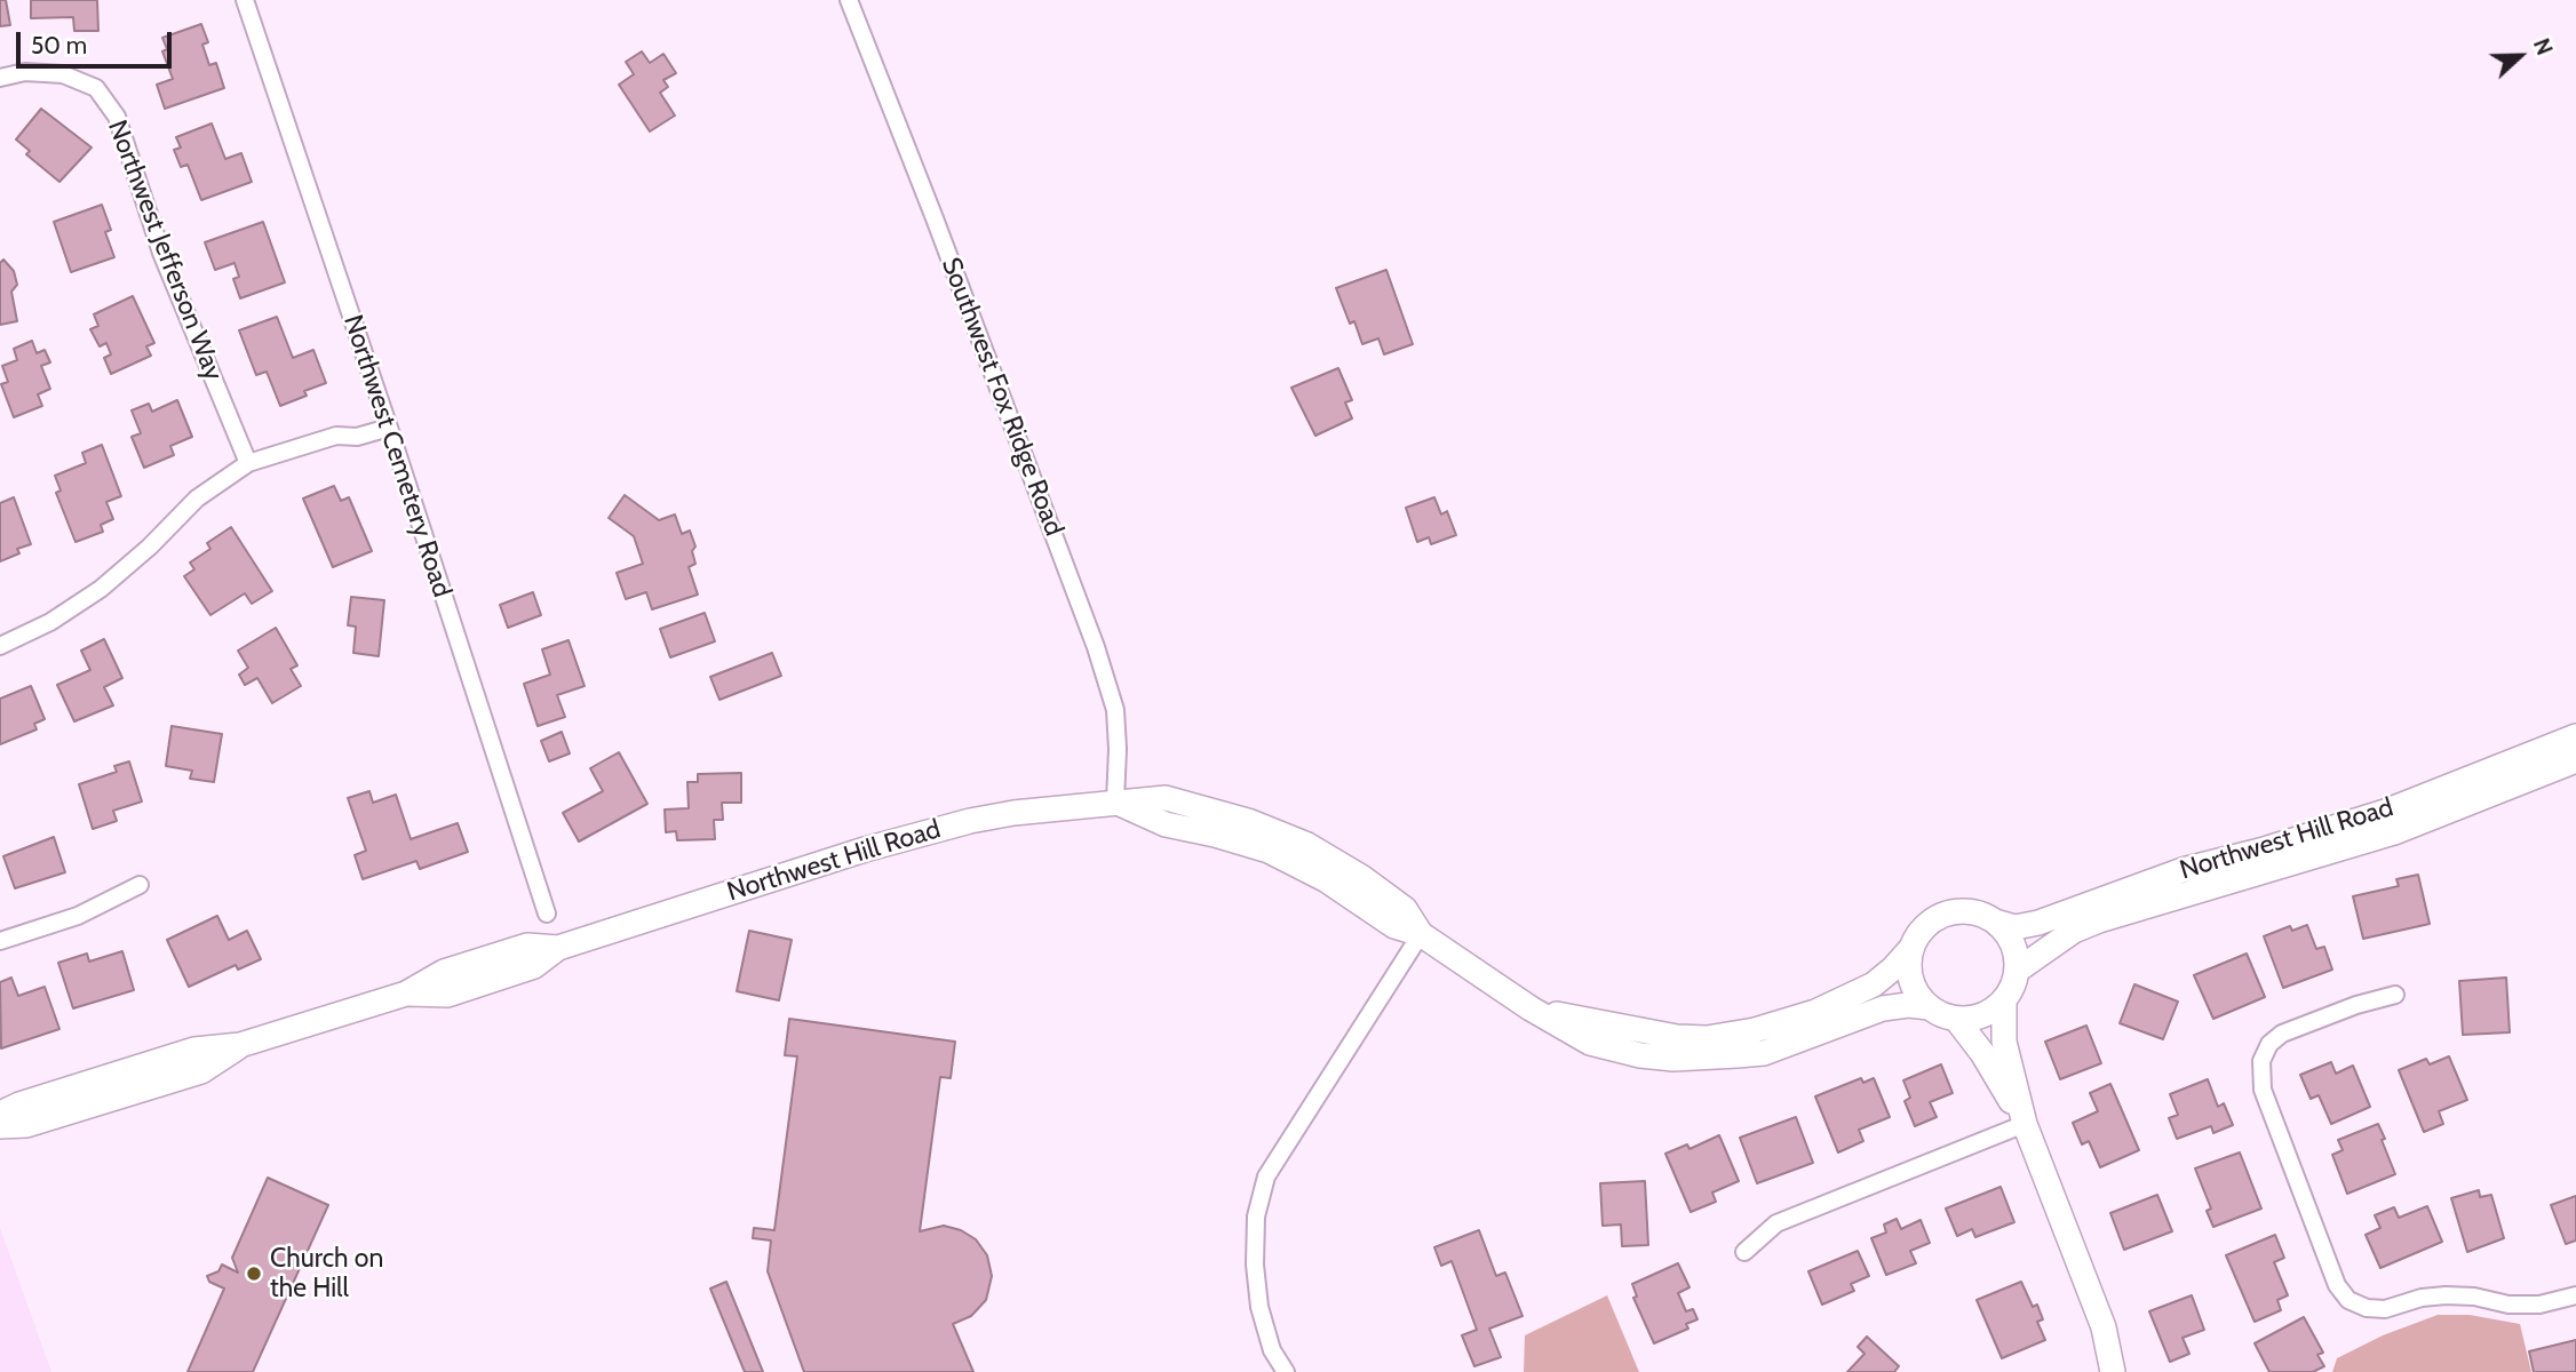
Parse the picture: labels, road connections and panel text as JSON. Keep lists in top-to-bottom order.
{
  "streets": {
    "main road": ["Northwest Hill Road"],
    "street": ["Northwest Jefferson Way", "Southwest Fox Ridge Road", "Northwest Cemetery Road"]
  },
  "crossings": [
    ["Southwest Fox Ridge Road", "Northwest Hill Road"]
  ],
  "places": ["Church on the Hill"],
  "scale_bar": "50 m",
  "north": "right"
}
